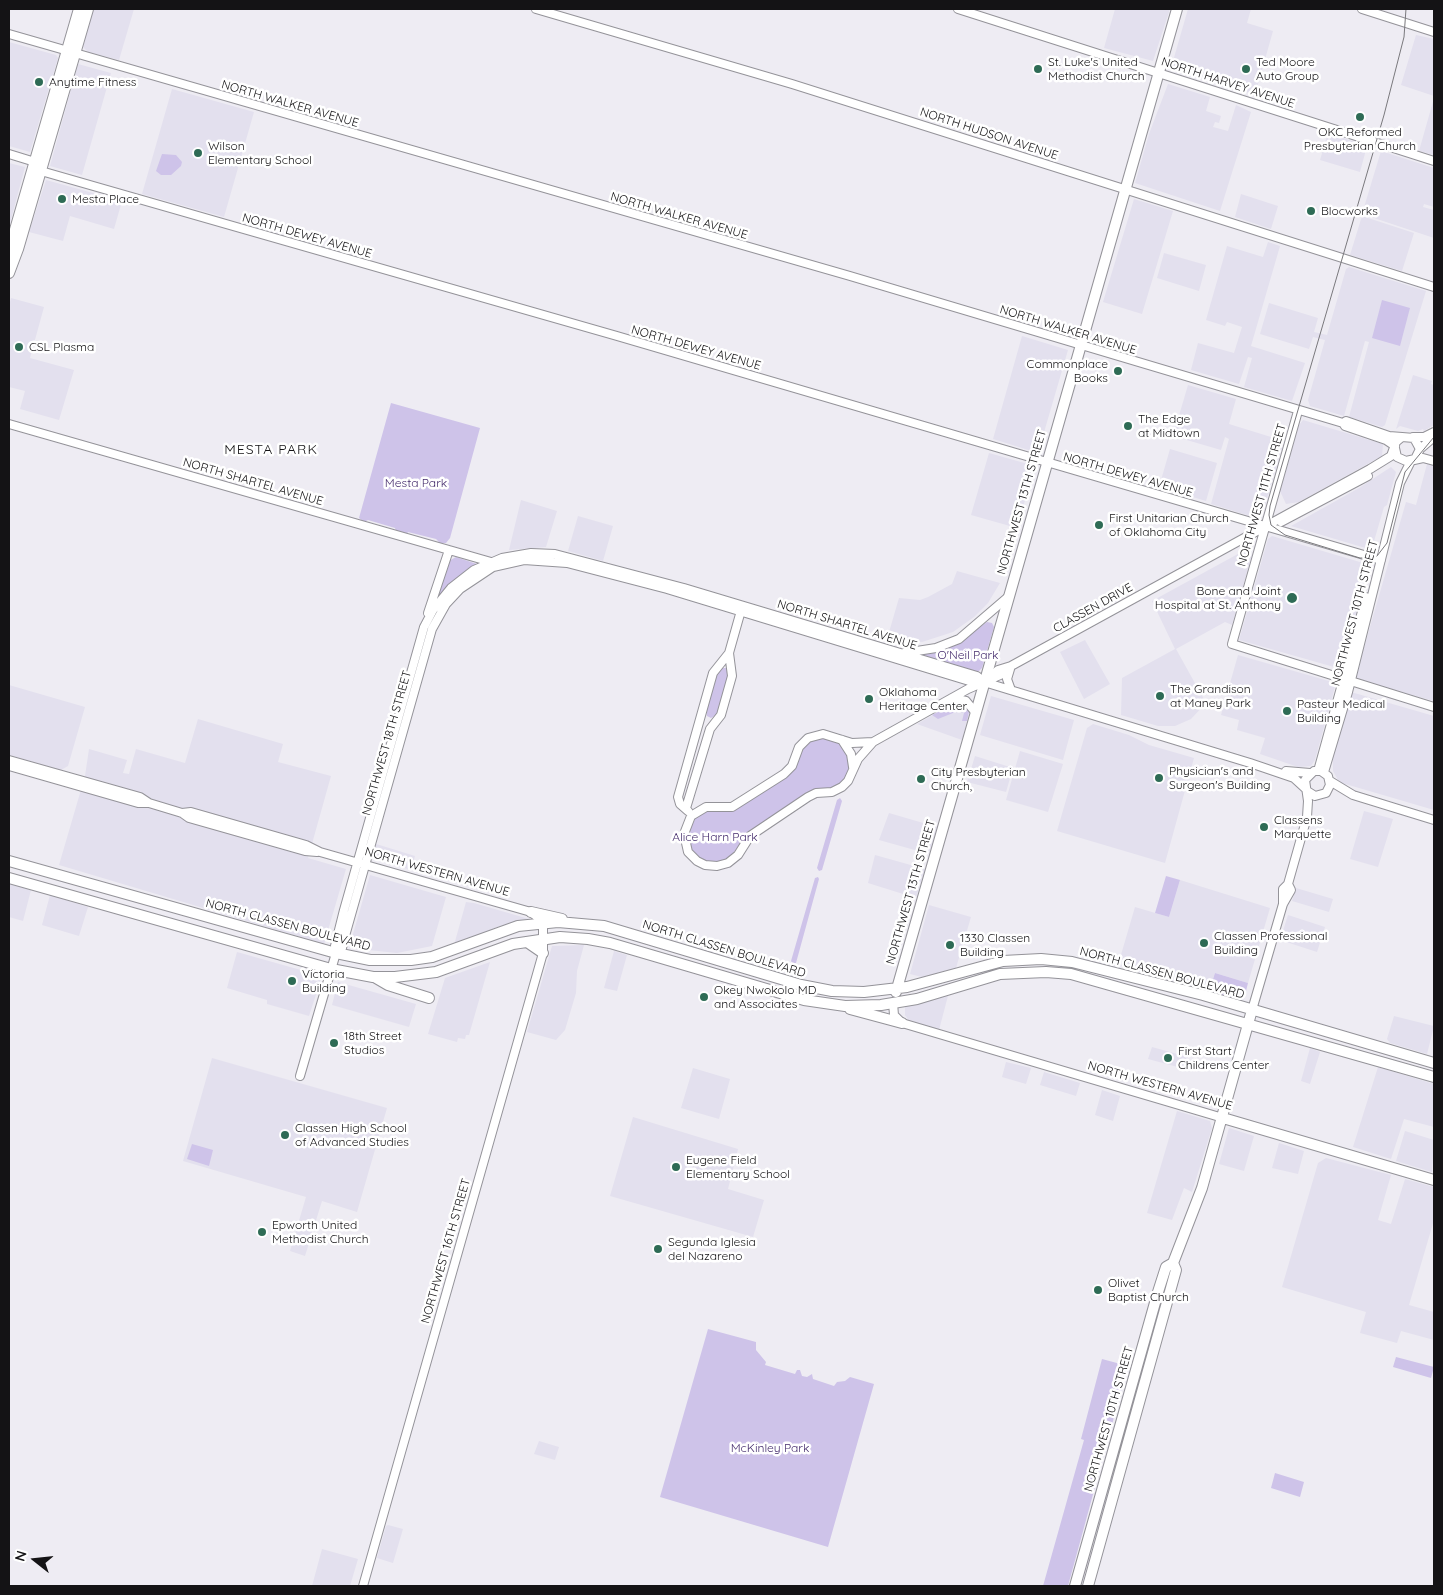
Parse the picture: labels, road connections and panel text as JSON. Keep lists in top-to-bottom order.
{
  "streets": {
    "main road": [
      "NORTHWEST 13TH STREET",
      "NORTHWEST 10TH STREET",
      "NORTH WESTERN AVENUE",
      "NORTH CLASSEN BOULEVARD"
    ],
    "street": [
      "NORTH HARVEY AVENUE",
      "NORTH WALKER AVENUE",
      "NORTH HUDSON AVENUE",
      "NORTH DEWEY AVENUE",
      "NORTH SHARTEL AVENUE",
      "NORTHWEST 11TH STREET",
      "CLASSEN DRIVE",
      "NORTHWEST 18TH STREET",
      "NORTHWEST 16TH STREET"
    ]
  },
  "crossings": [
    ["NORTH HARVEY AVENUE", "NORTHWEST 13TH STREET"],
    ["NORTH WALKER AVENUE", "NORTHWEST 11TH STREET"],
    ["NORTH WALKER AVENUE", "NORTHWEST 13TH STREET"],
    ["NORTH WALKER AVENUE", "CLASSEN DRIVE"],
    ["NORTH WALKER AVENUE", "NORTHWEST 10TH STREET"],
    ["NORTH HUDSON AVENUE", "NORTHWEST 13TH STREET"],
    ["NORTH DEWEY AVENUE", "NORTHWEST 11TH STREET"],
    ["NORTH DEWEY AVENUE", "NORTHWEST 13TH STREET"],
    ["NORTH DEWEY AVENUE", "CLASSEN DRIVE"],
    ["NORTH DEWEY AVENUE", "NORTHWEST 10TH STREET"],
    ["NORTH SHARTEL AVENUE", "NORTHWEST 13TH STREET"],
    ["NORTH SHARTEL AVENUE", "CLASSEN DRIVE"],
    ["NORTH SHARTEL AVENUE", "NORTHWEST 10TH STREET"],
    ["NORTH SHARTEL AVENUE", "NORTHWEST 18TH STREET"],
    ["NORTHWEST 11TH STREET", "CLASSEN DRIVE"],
    ["NORTHWEST 11TH STREET", "NORTHWEST 10TH STREET"],
    ["NORTHWEST 13TH STREET", "CLASSEN DRIVE"],
    ["NORTHWEST 13TH STREET", "NORTH CLASSEN BOULEVARD"],
    ["CLASSEN DRIVE", "NORTHWEST 10TH STREET"],
    ["NORTHWEST 10TH STREET", "NORTH WESTERN AVENUE"],
    ["NORTHWEST 10TH STREET", "NORTH CLASSEN BOULEVARD"],
    ["NORTHWEST 18TH STREET", "NORTH WESTERN AVENUE"],
    ["NORTHWEST 18TH STREET", "NORTH CLASSEN BOULEVARD"],
    ["NORTH WESTERN AVENUE", "NORTH CLASSEN BOULEVARD"],
    ["NORTH WESTERN AVENUE", "NORTHWEST 16TH STREET"],
    ["NORTH CLASSEN BOULEVARD", "NORTHWEST 16TH STREET"]
  ],
  "districts": ["MESTA PARK"],
  "parks": [
    "Mesta Park",
    "O'Neil Park",
    "Alice Harn Park",
    "McKinley Park"
  ],
  "places": [
    "St. Luke's United Methodist Church",
    "Ted Moore Auto Group",
    "Anytime Fitness",
    "OKC Reformed Presbyterian Church",
    "Wilson Elementary School",
    "Mesta Place",
    "Blocworks",
    "CSL Plasma",
    "Commonplace Books",
    "The Edge at Midtown",
    "First Unitarian Church of Oklahoma City",
    "Bone and Joint Hospital at St. Anthony",
    "The Grandison at Maney Park",
    "Oklahoma Heritage Center",
    "Pasteur Medical Building",
    "Physician's and Surgeon's Building",
    "City Presbyterian Church,",
    "Classens Marquette",
    "Classen Professional Building",
    "1330 Classen Building",
    "Victoria Building",
    "Okey Nwokolo MD and Associates",
    "18th Street Studios",
    "First Start Childrens Center",
    "Classen High School of Advanced Studies",
    "Eugene Field Elementary School",
    "Epworth United Methodist Church",
    "Segunda Iglesia del Nazareno",
    "Olivet Baptist Church"
  ],
  "north": "left"
}
